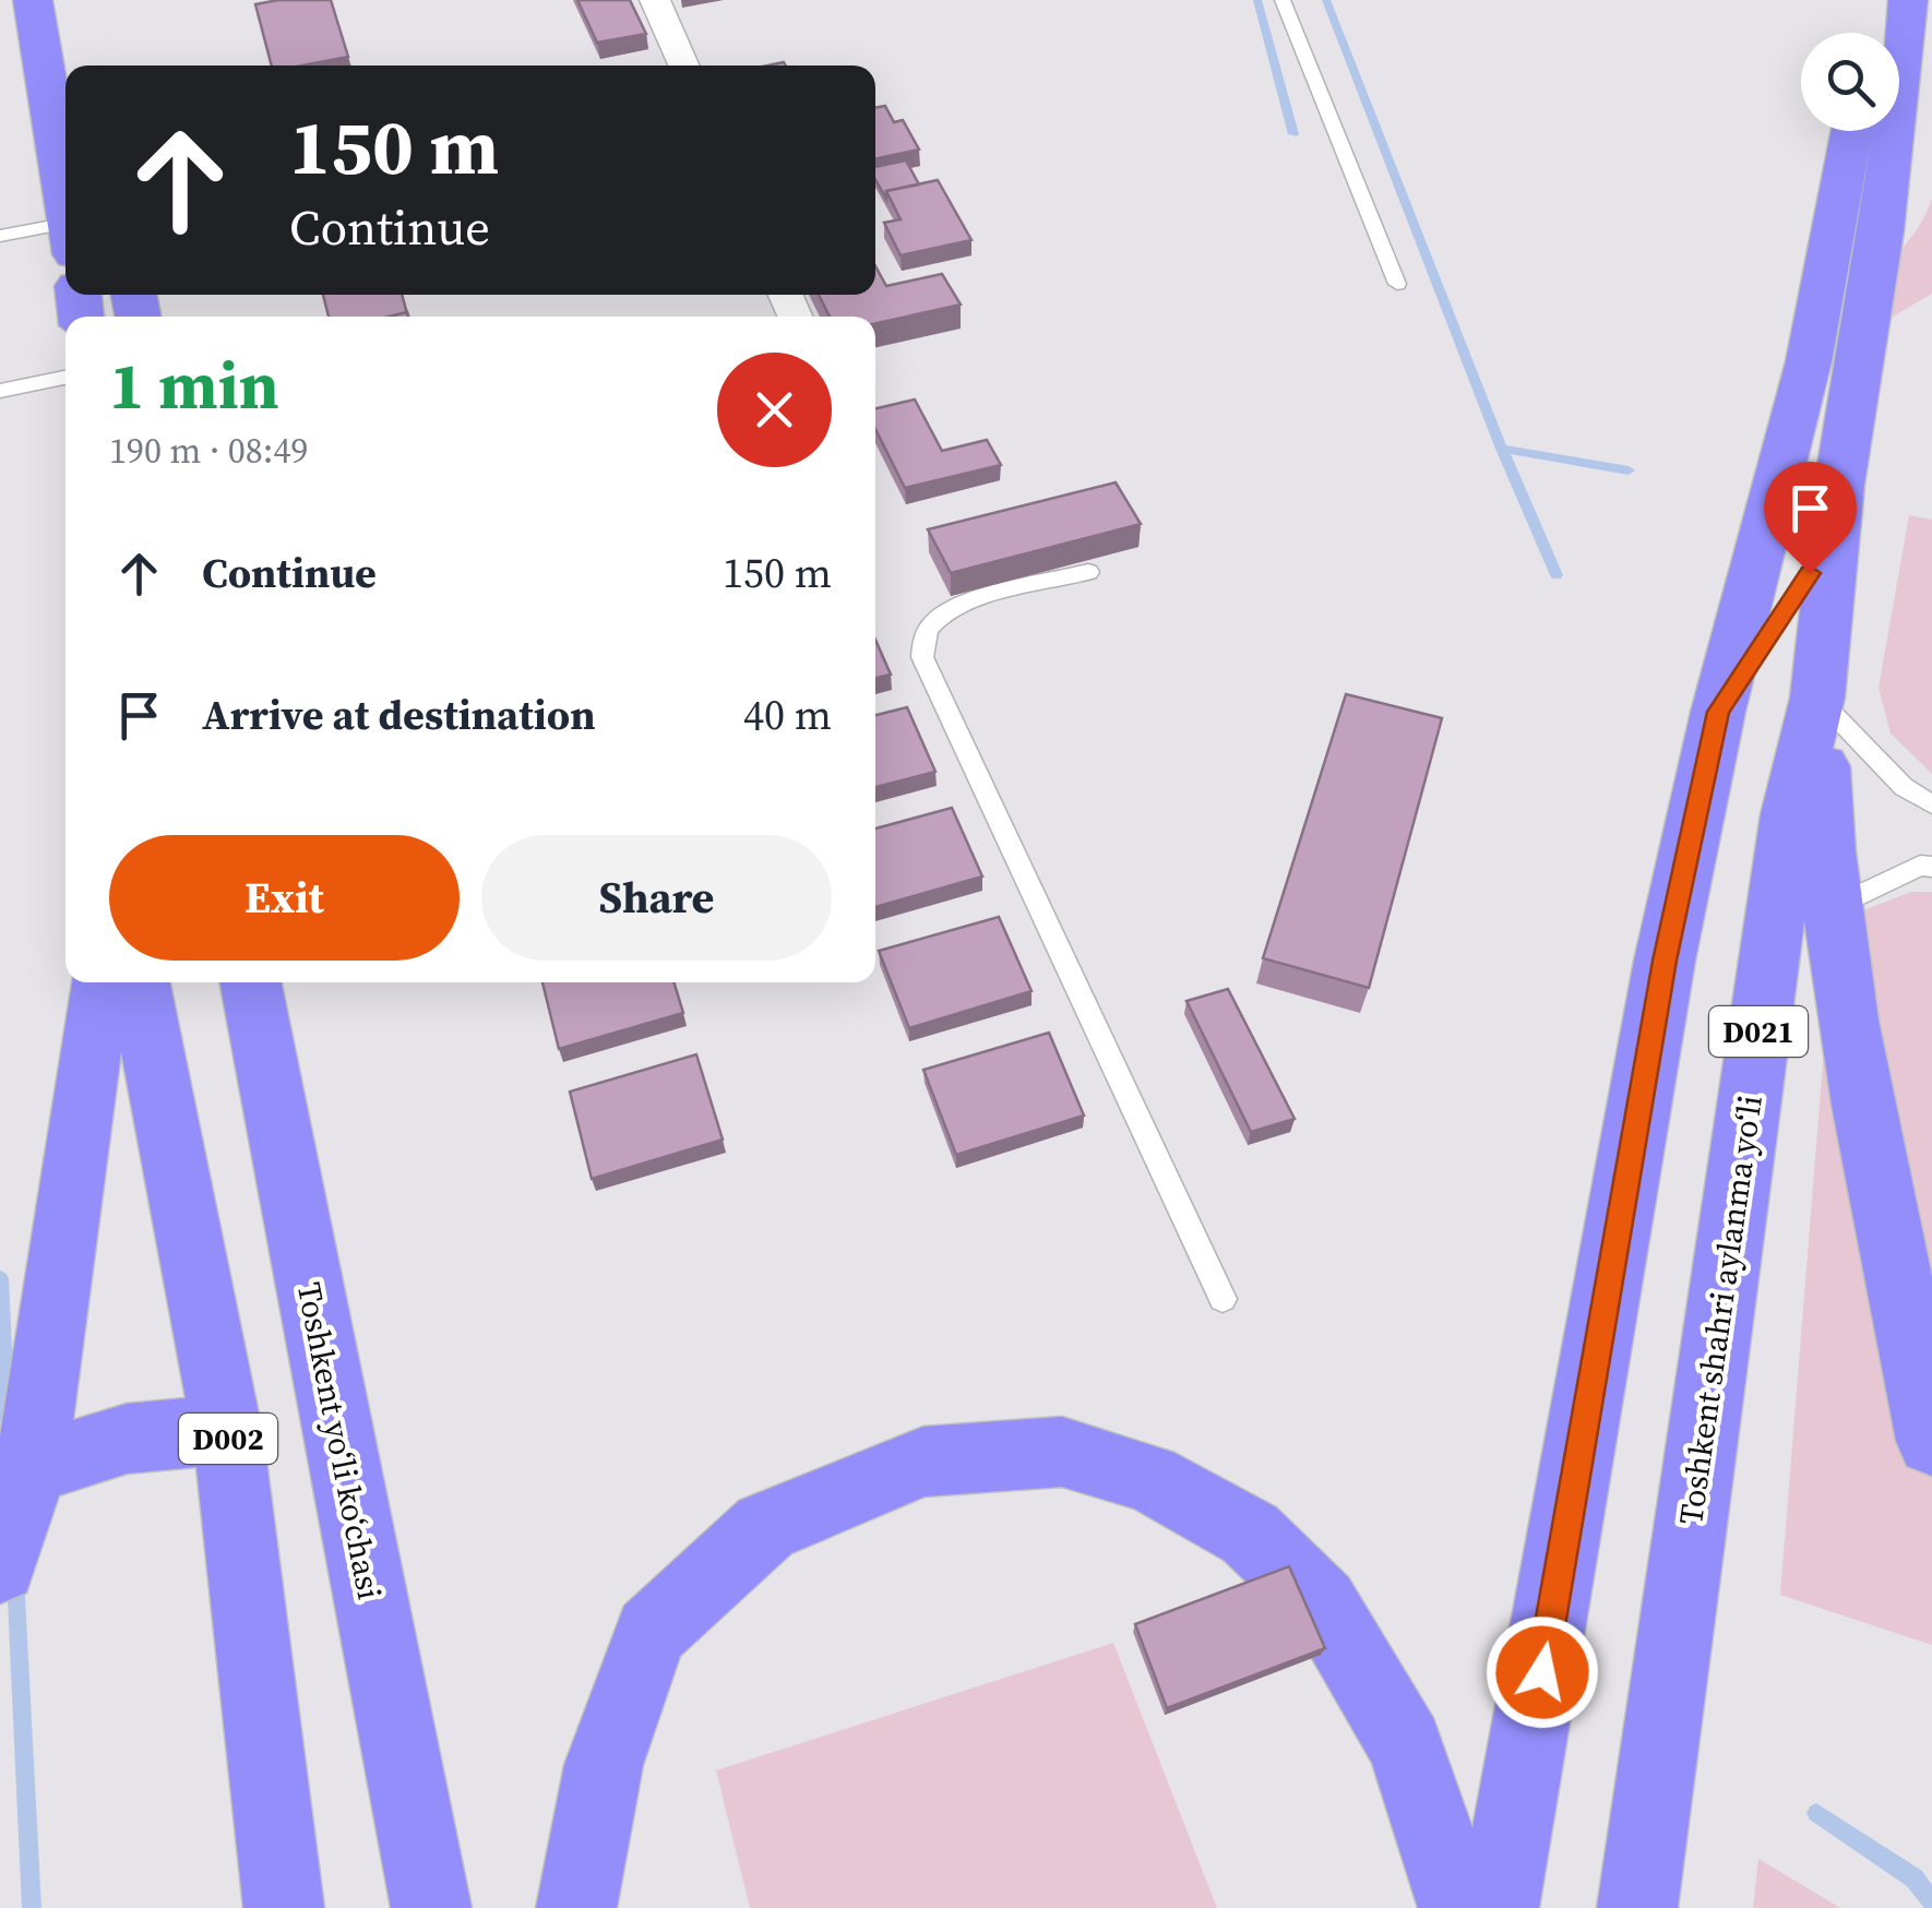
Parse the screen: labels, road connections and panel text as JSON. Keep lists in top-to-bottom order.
{
  "streets": {
    "highway": [
      "D021",
      "Toshkent shahri aylanma yoʻli",
      "D002",
      "Toshkent yo‘li ko‘chasi"
    ]
  },
  "page": {
    "turn": ["150 m", "Continue"],
    "heading": ["1 min", "190 m · 08:49"],
    "list": [
      {
        "name": "Continue",
        "value": "150 m"
      },
      {
        "name": "Arrive at destination",
        "value": "40 m"
      }
    ],
    "buttons": ["Exit", "Share"]
  }
}
